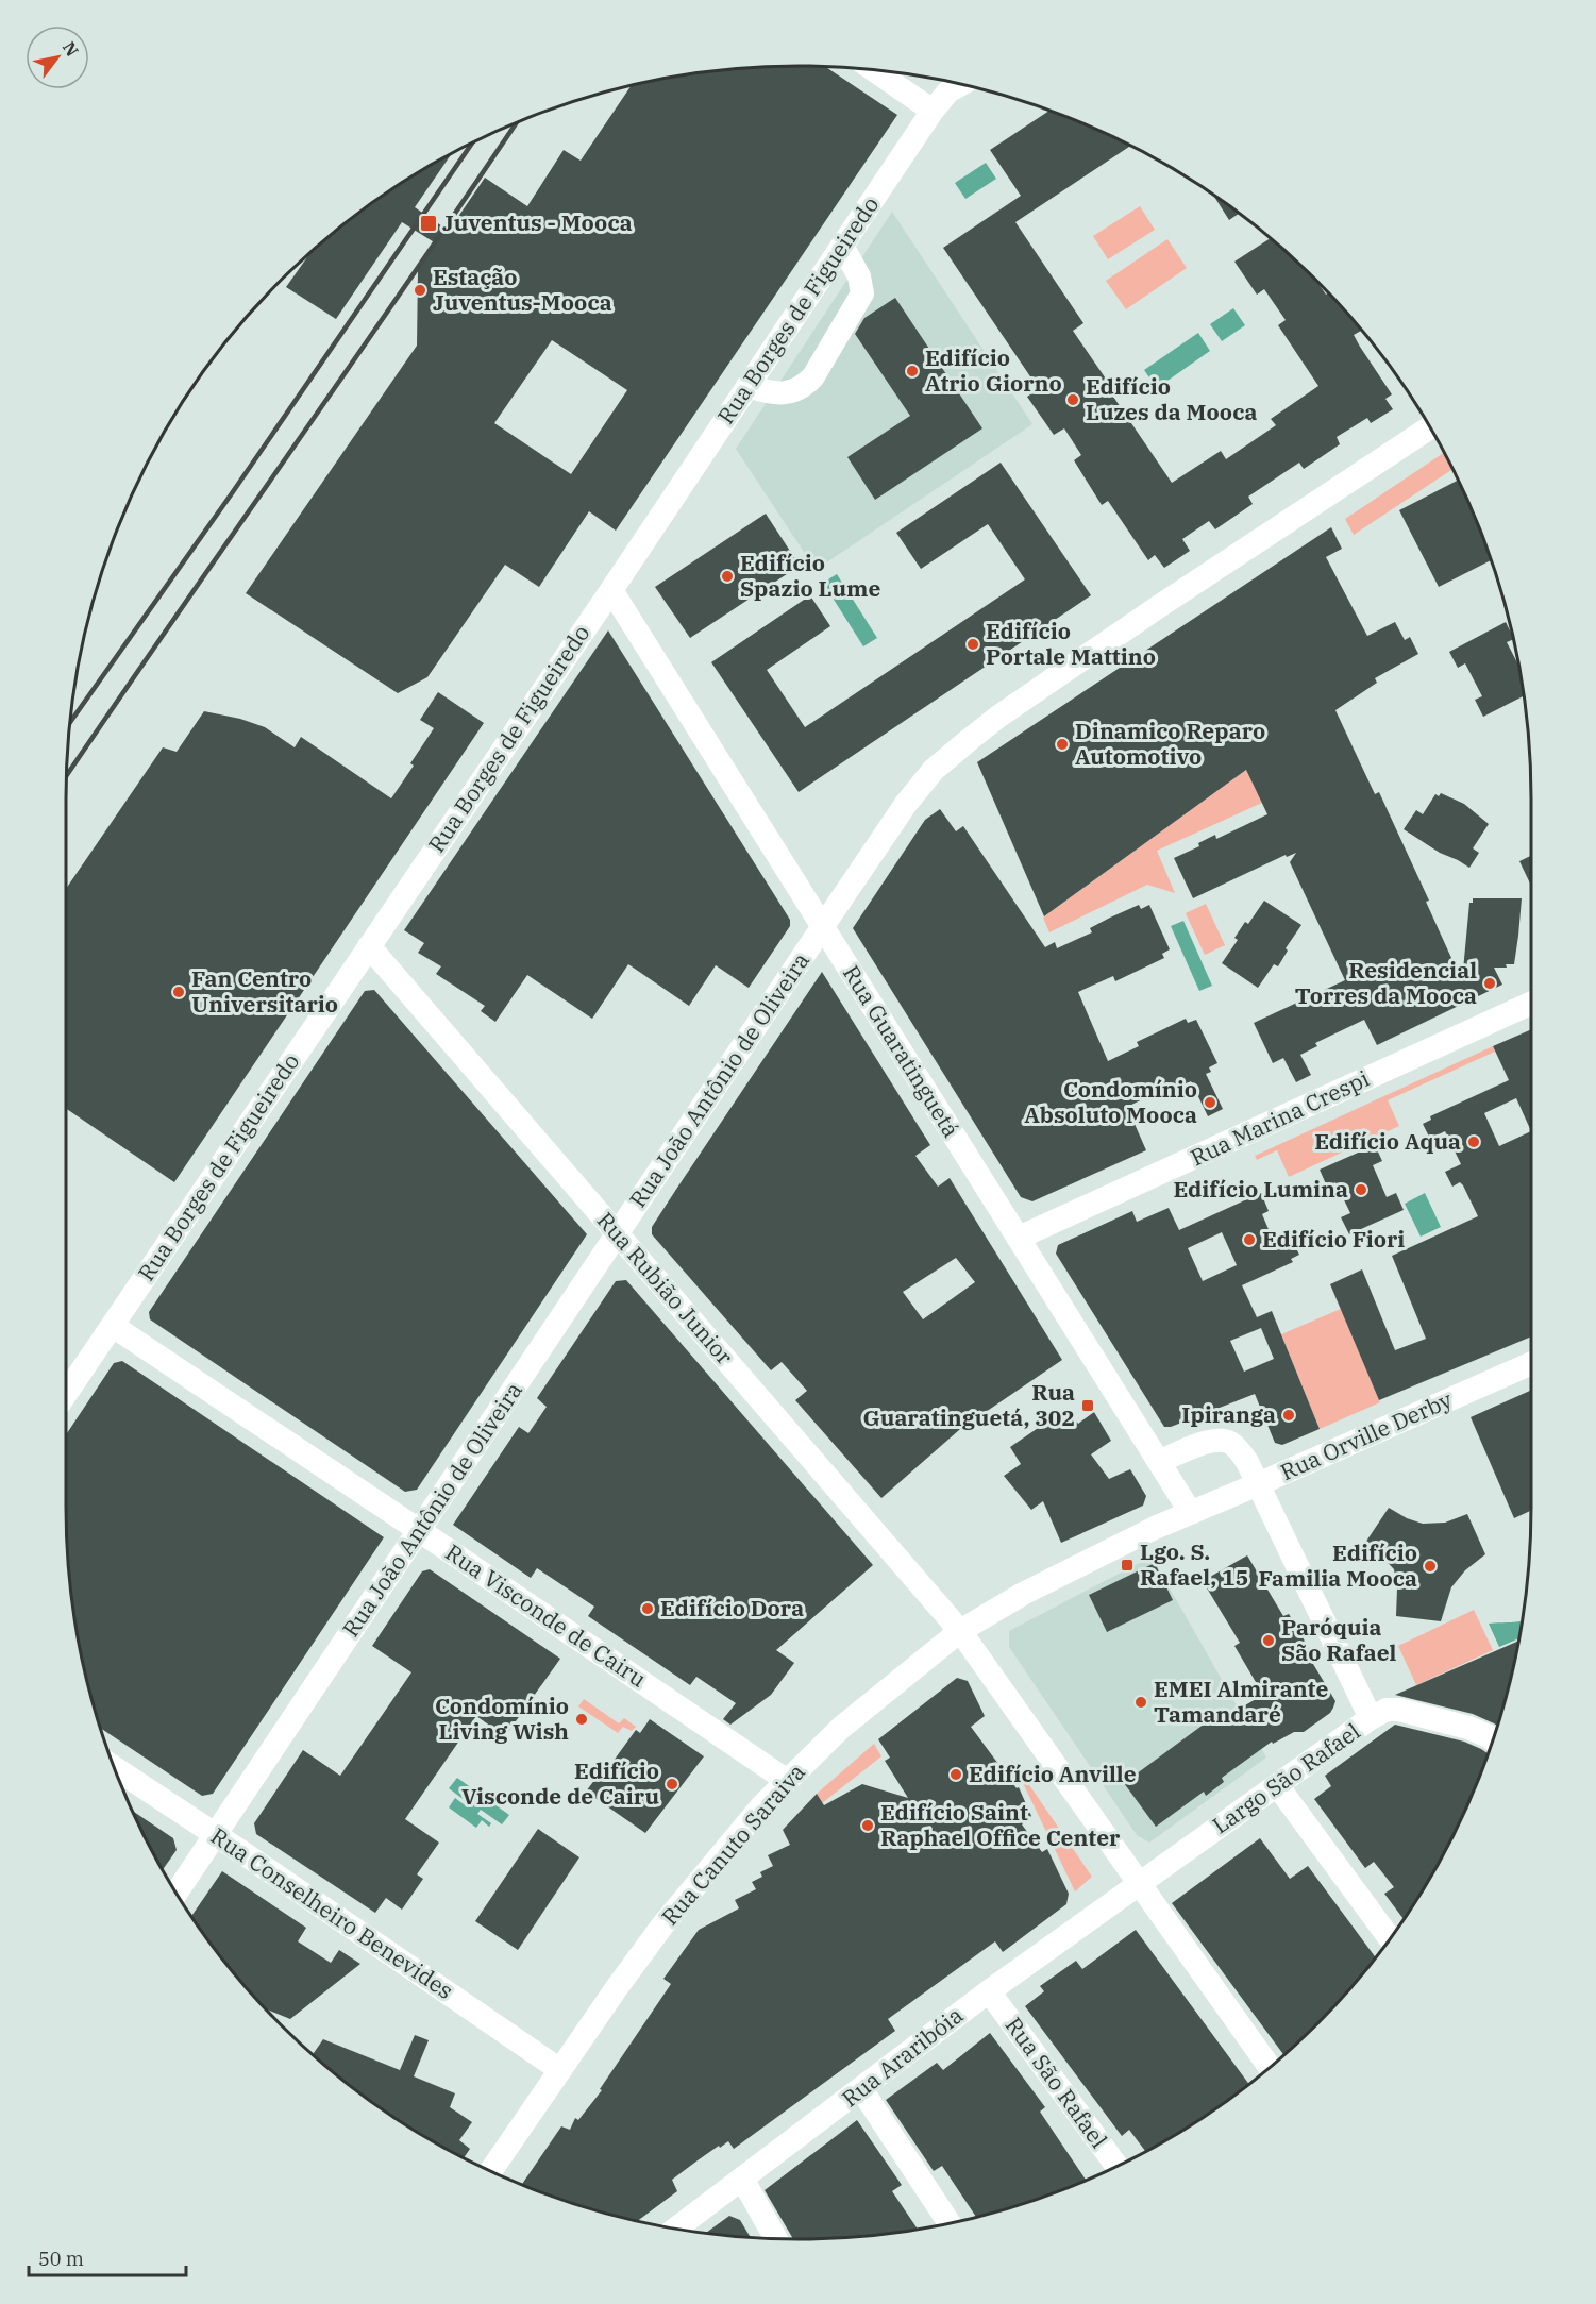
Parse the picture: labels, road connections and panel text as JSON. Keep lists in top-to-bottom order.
{
  "streets": {
    "street": [
      "Rua Borges de Figueiredo",
      "Rua Guaratinguetá",
      "Rua João Antônio de Oliveira",
      "Rua Marina Crespi",
      "Rua Rubião Junior",
      "Rua Orville Derby",
      "Rua Visconde de Cairu",
      "Largo São Rafael",
      "Rua Canuto Saraiva",
      "Rua Conselheiro Benevides",
      "Rua Araribóia",
      "Rua São Rafael"
    ]
  },
  "crossings": [
    ["Rua Borges de Figueiredo", "Rua Guaratinguetá"],
    ["Rua Borges de Figueiredo", "Rua Rubião Junior"],
    ["Rua Borges de Figueiredo", "Rua Visconde de Cairu"],
    ["Rua Guaratinguetá", "Rua João Antônio de Oliveira"],
    ["Rua Guaratinguetá", "Rua Marina Crespi"],
    ["Rua Guaratinguetá", "Rua Orville Derby"],
    ["Rua Guaratinguetá", "Largo São Rafael"],
    ["Rua Guaratinguetá", "Rua Canuto Saraiva"],
    ["Rua João Antônio de Oliveira", "Rua Rubião Junior"],
    ["Rua João Antônio de Oliveira", "Rua Visconde de Cairu"],
    ["Rua João Antônio de Oliveira", "Rua Conselheiro Benevides"],
    ["Rua Rubião Junior", "Rua Canuto Saraiva"],
    ["Rua Orville Derby", "Largo São Rafael"],
    ["Rua Orville Derby", "Rua Canuto Saraiva"],
    ["Rua Visconde de Cairu", "Rua Canuto Saraiva"],
    ["Largo São Rafael", "Rua Araribóia"],
    ["Rua Canuto Saraiva", "Rua Conselheiro Benevides"],
    ["Rua Araribóia", "Rua São Rafael"]
  ],
  "places": {
    "transit": ["Juventus - Mooca", "Rua Guaratinguetá, 302", "Lgo. S. Rafael, 15"],
    "other": [
      "Estação Juventus-Mooca",
      "Edifício Atrio Giorno",
      "Edifício Luzes da Mooca",
      "Edifício Spazio Lume",
      "Edifício Portale Mattino",
      "Dinamico Reparo Automotivo",
      "Residencial Torres da Mooca",
      "Fan Centro Universitario",
      "Condomínio Absoluto Mooca",
      "Edifício Aqua",
      "Edifício Lumina",
      "Edifício Fiori",
      "Ipiranga",
      "Edifício Familia Mooca",
      "Edifício Dora",
      "Paróquia São Rafael",
      "EMEI Almirante Tamandaré",
      "Condomínio Living Wish",
      "Edifício Anville",
      "Edifício Visconde de Cairu",
      "Edifício Saint Raphael Office Center"
    ]
  },
  "scale_bar": "50 m",
  "north": "top right"
}
